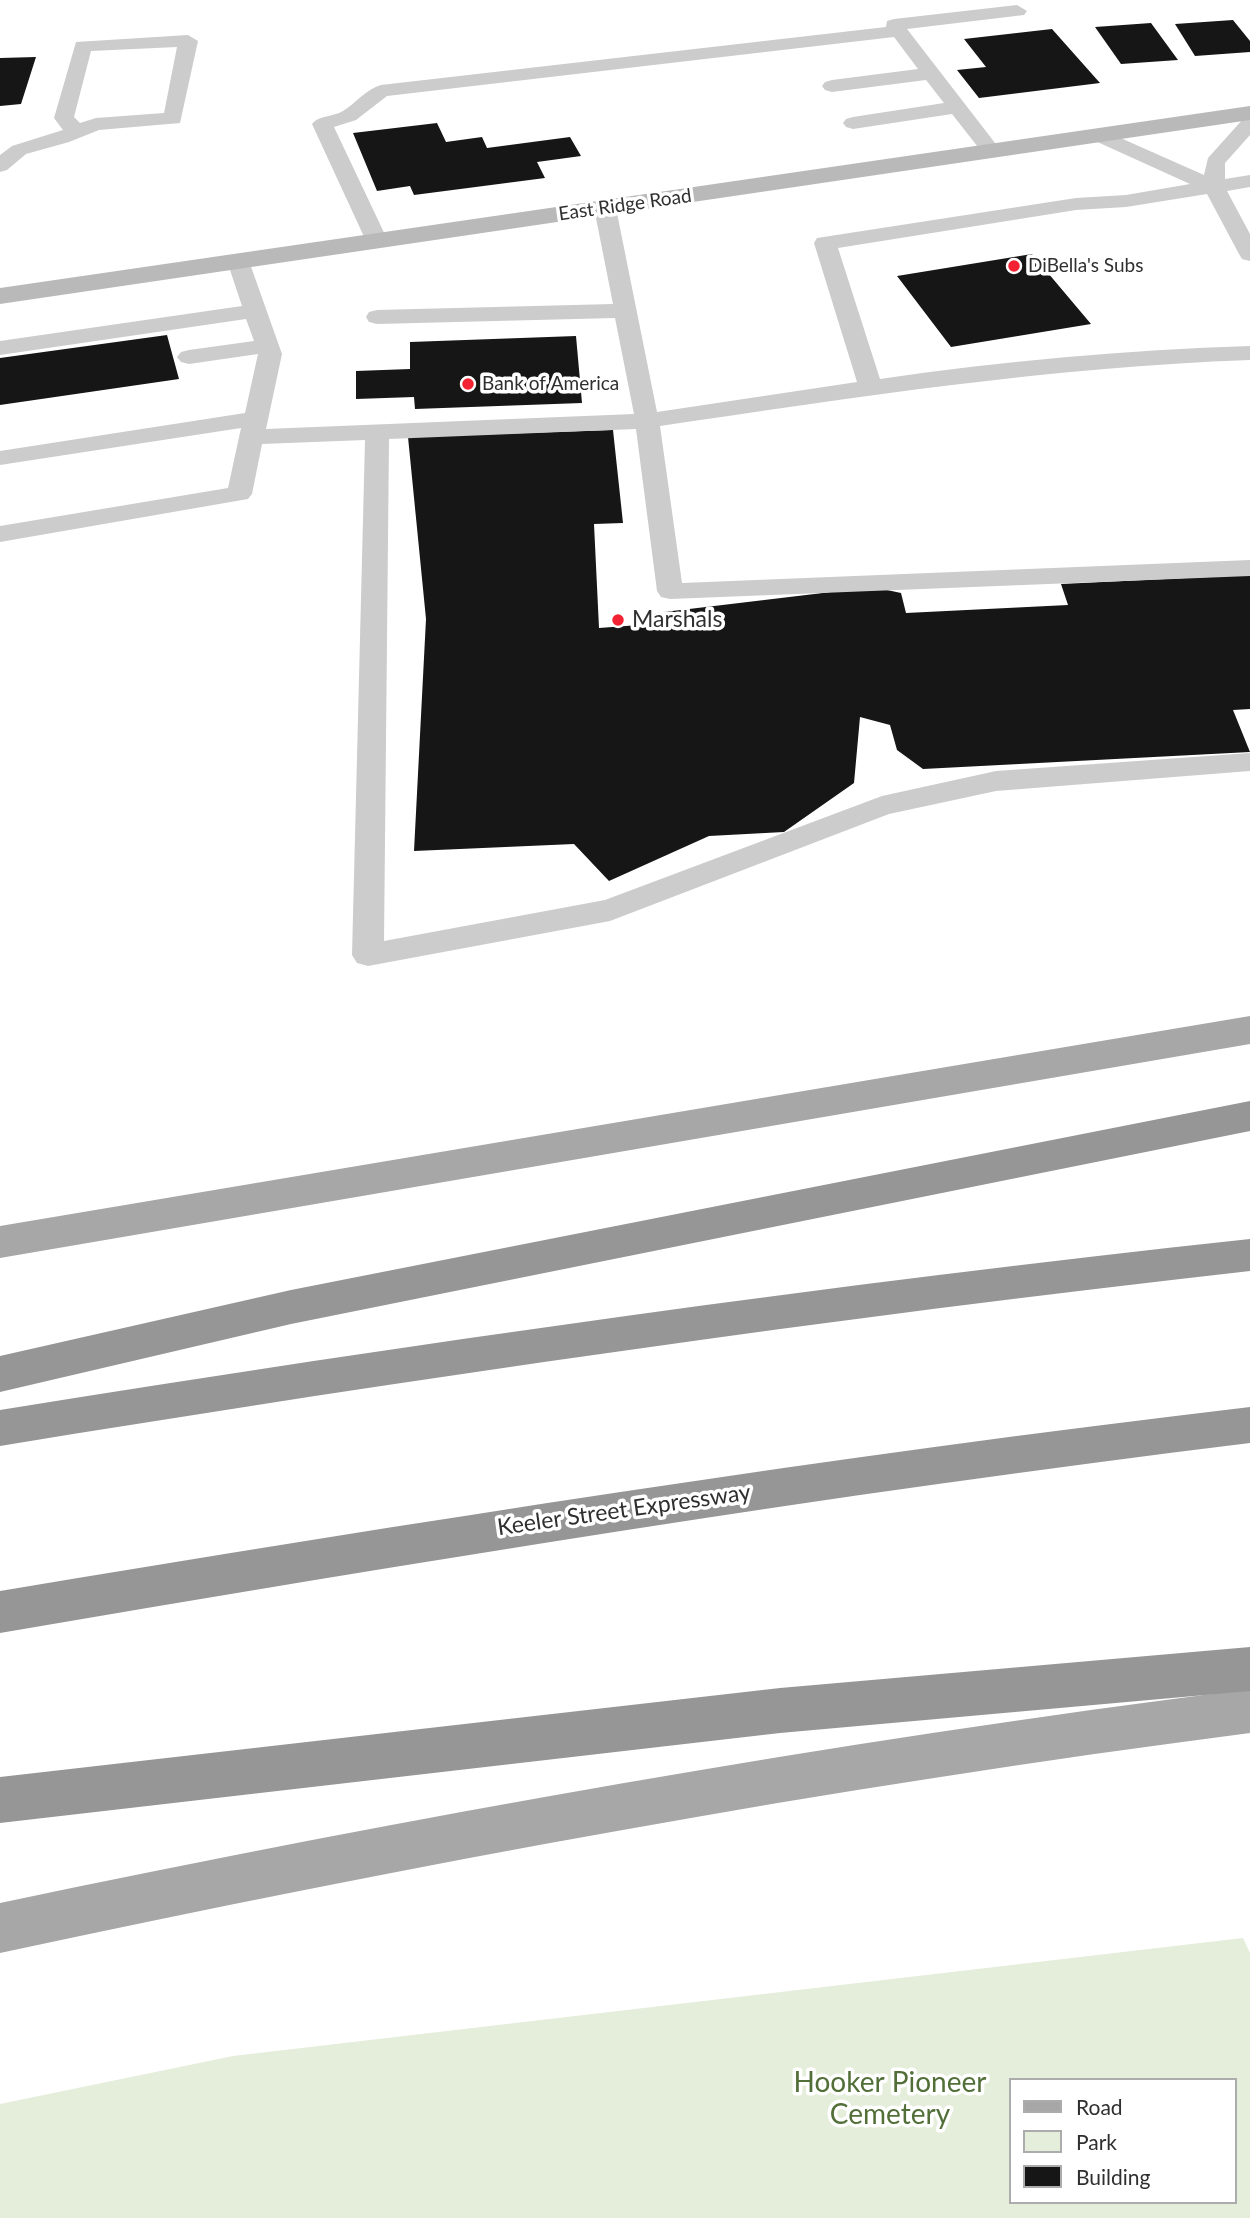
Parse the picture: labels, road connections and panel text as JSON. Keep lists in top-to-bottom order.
{
  "streets": {
    "highway": ["Keeler Street Expressway"],
    "main road": ["East Ridge Road"]
  },
  "parks": ["Hooker Pioneer Cemetery"],
  "places": ["DiBella's Subs", "Bank of America", "Marshals"],
  "legend": ["Road", "Park", "Building"]
}
